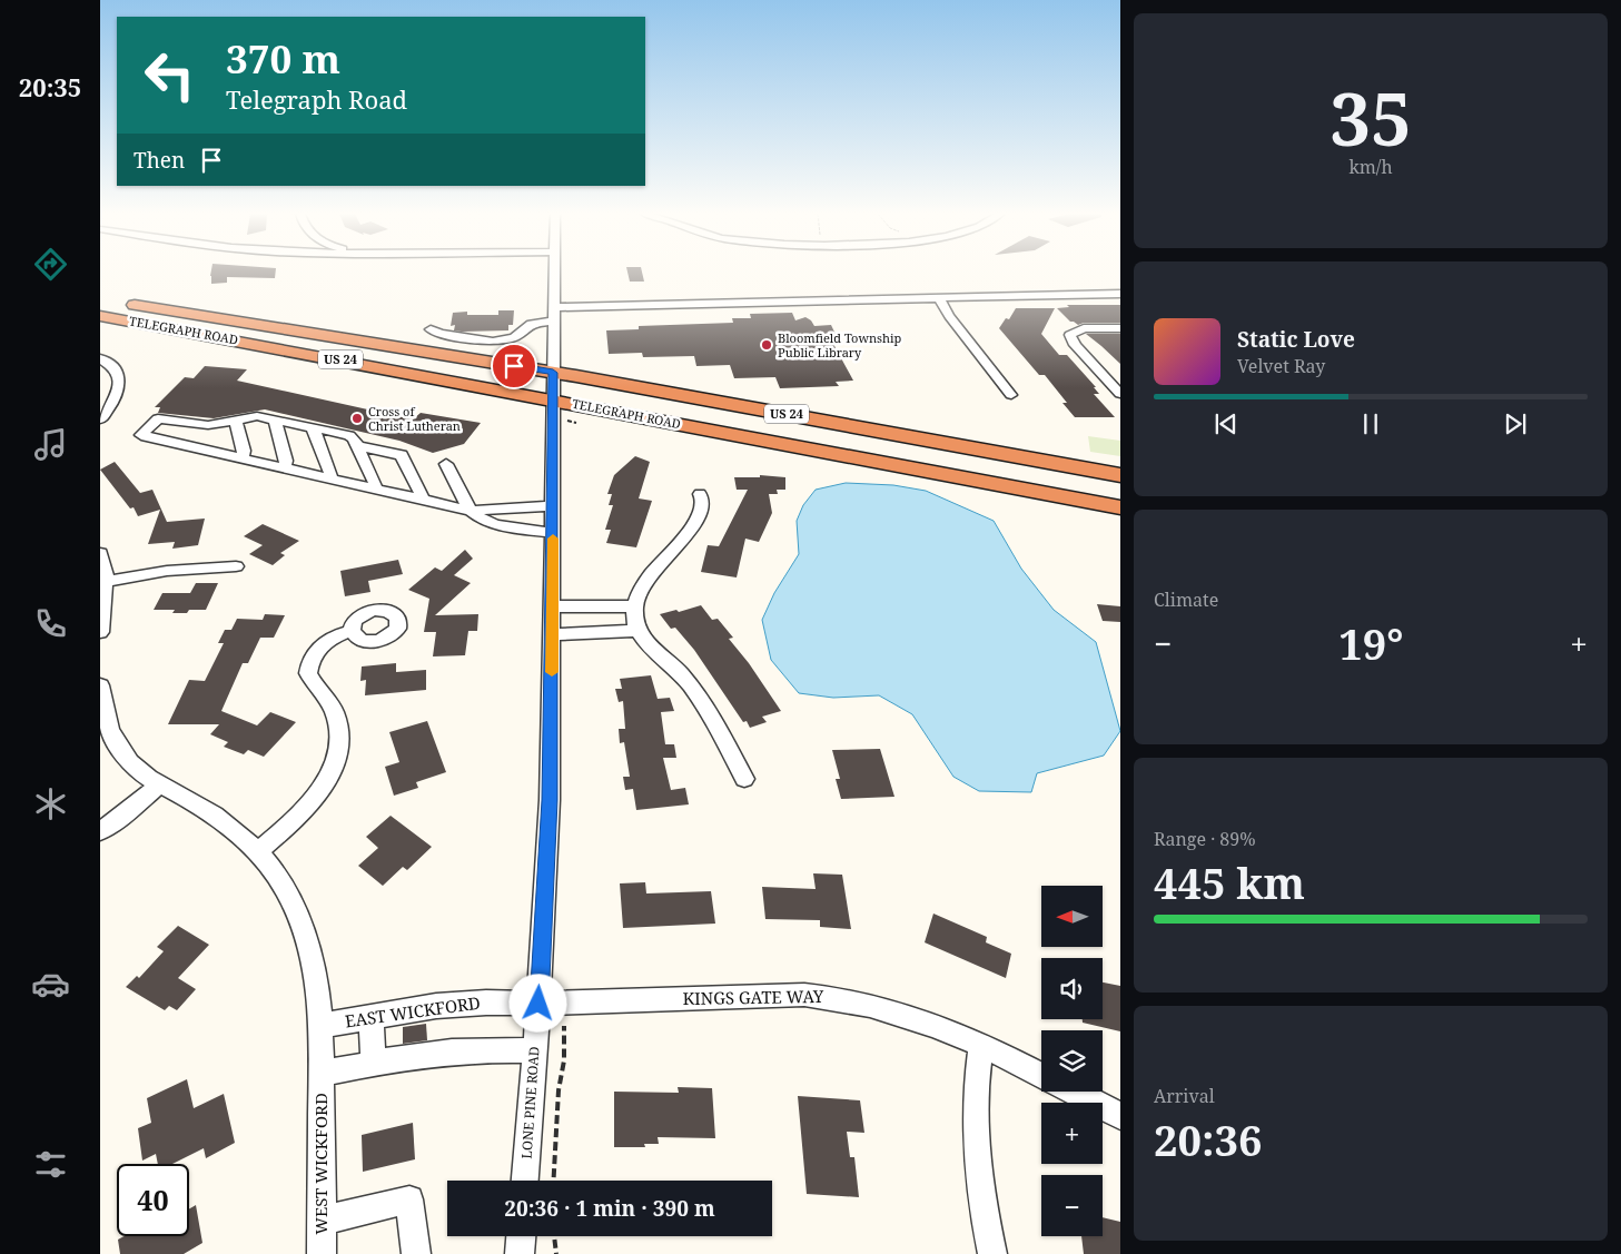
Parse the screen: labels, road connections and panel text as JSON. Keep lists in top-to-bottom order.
{
  "streets": {
    "highway": ["TELEGRAPH ROAD", "US 24"],
    "street": [
      "KINGS GATE WAY",
      "EAST WICKFORD",
      "LONE PINE ROAD",
      "WEST WICKFORD"
    ]
  },
  "crossings": [
    ["TELEGRAPH ROAD", "LONE PINE ROAD"],
    ["KINGS GATE WAY", "EAST WICKFORD"],
    ["KINGS GATE WAY", "LONE PINE ROAD"],
    ["EAST WICKFORD", "LONE PINE ROAD"]
  ],
  "places": ["Bloomfield Township Public Library", "Cross of Christ Lutheran"],
  "north": "left",
  "page": {
    "tabs": "20:35",
    "tile": [
      ["35", "km/h"],
      "Climate",
      ["Range · 89%", "445 km"],
      ["Arrival", "20:36"]
    ],
    "turn": ["370 m", "Telegraph Road"],
    "then": "Then",
    "song": ["Static Love", "Velvet Ray"],
    "heat": ["−", "19°", "+"],
    "map_buttons": ["+", "−"],
    "limit": "40",
    "trip": "20:36 · 1 min · 390 m"
  }
}
